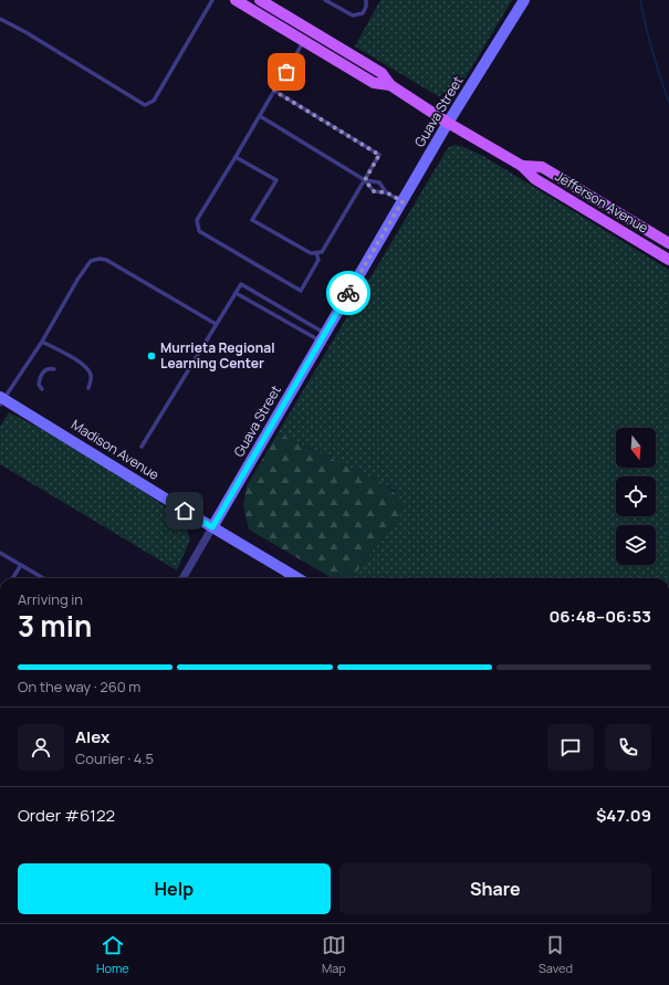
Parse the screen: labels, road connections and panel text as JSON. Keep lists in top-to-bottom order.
{
  "streets": {
    "main road": ["Jefferson Avenue"],
    "street": ["Guava Street", "Madison Avenue"]
  },
  "crossings": [
    ["Guava Street", "Jefferson Avenue"],
    ["Guava Street", "Madison Avenue"]
  ],
  "places": ["Murrieta Regional Learning Center"],
  "north": "bottom",
  "page": {
    "heading": ["3 min", "Arriving in", "06:48–06:53"],
    "panel": [
      "Alex",
      "Courier · 4.5",
      "Order #6122",
      "$47.09"
    ],
    "bar": "On the way · 260 m",
    "buttons": ["Help", "Share"],
    "tabs": ["Home", "Map", "Saved"]
  }
}
